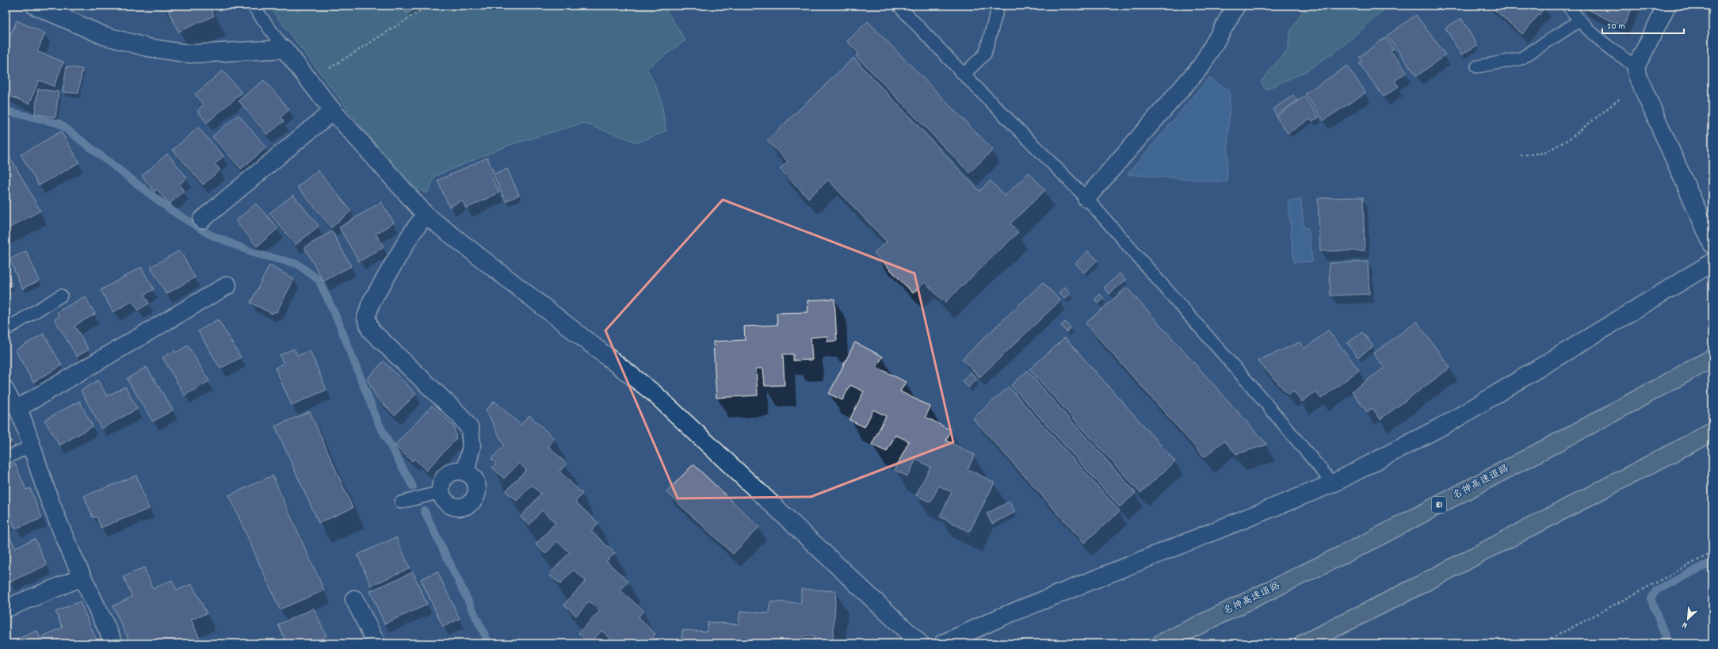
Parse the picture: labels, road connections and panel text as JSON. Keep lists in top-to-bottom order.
{
  "streets": {
    "highway": ["名神高速道路", "E1"]
  },
  "scale_bar": "20 m",
  "north": "bottom left"
}
